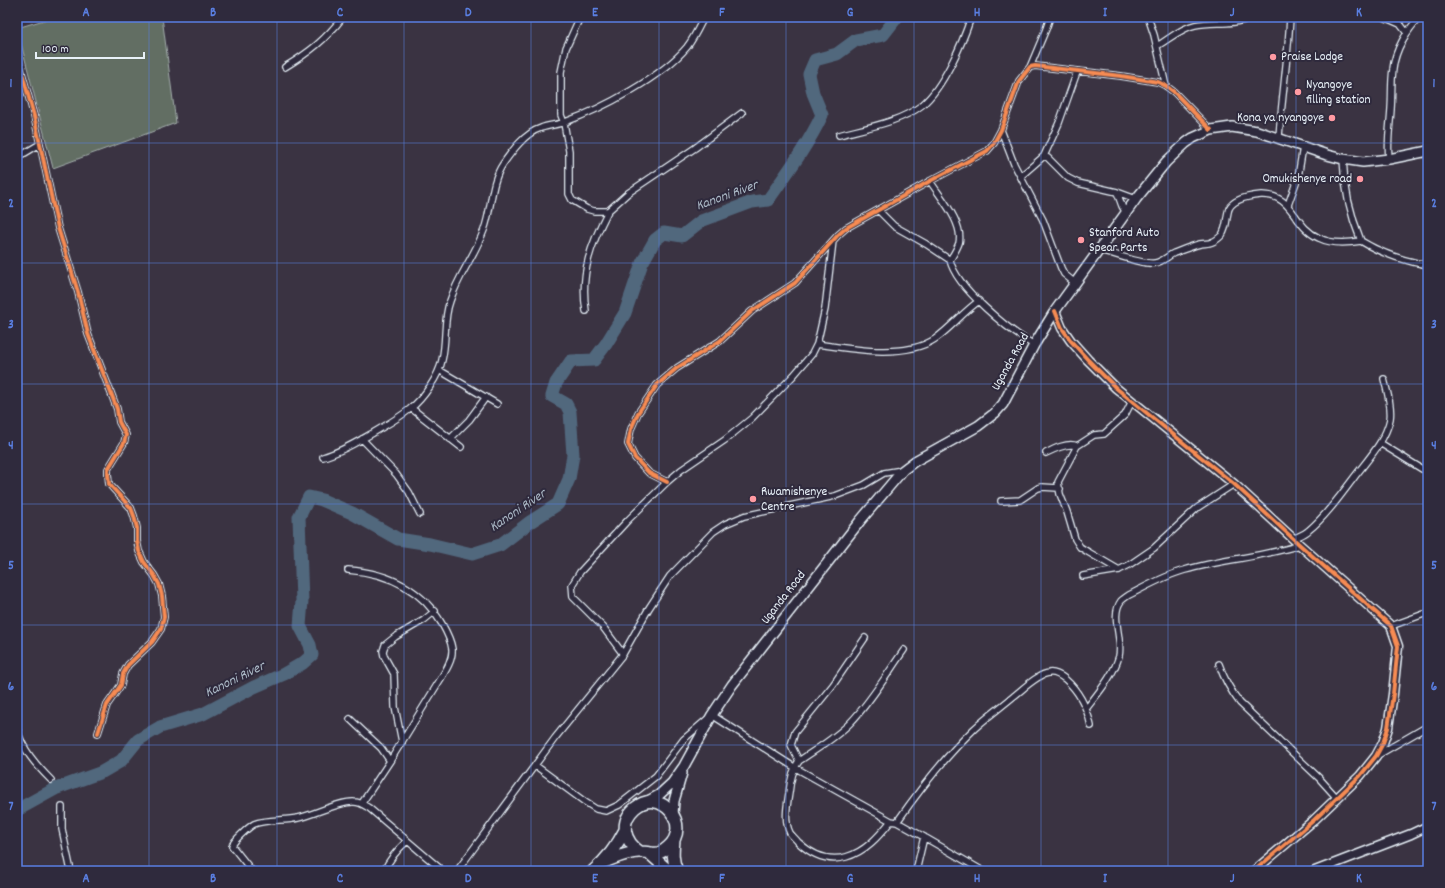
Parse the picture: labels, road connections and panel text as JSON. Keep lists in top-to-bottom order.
{
  "streets": {
    "main road": ["Uganda Road"]
  },
  "water": ["Kanoni River"],
  "places": [
    "Praise Lodge",
    "Nyangoye filling station",
    "Kona ya nyangoye",
    "Omukishenye road",
    "Stanford Auto Spear Parts",
    "Rwamishenye Centre"
  ],
  "scale_bar": "100 m",
  "grid": {
    "columns": [
      "A",
      "B",
      "C",
      "D",
      "E",
      "F",
      "G",
      "H",
      "I",
      "J",
      "K"
    ],
    "rows": [
      "1",
      "2",
      "3",
      "4",
      "5",
      "6",
      "7"
    ]
  }
}
